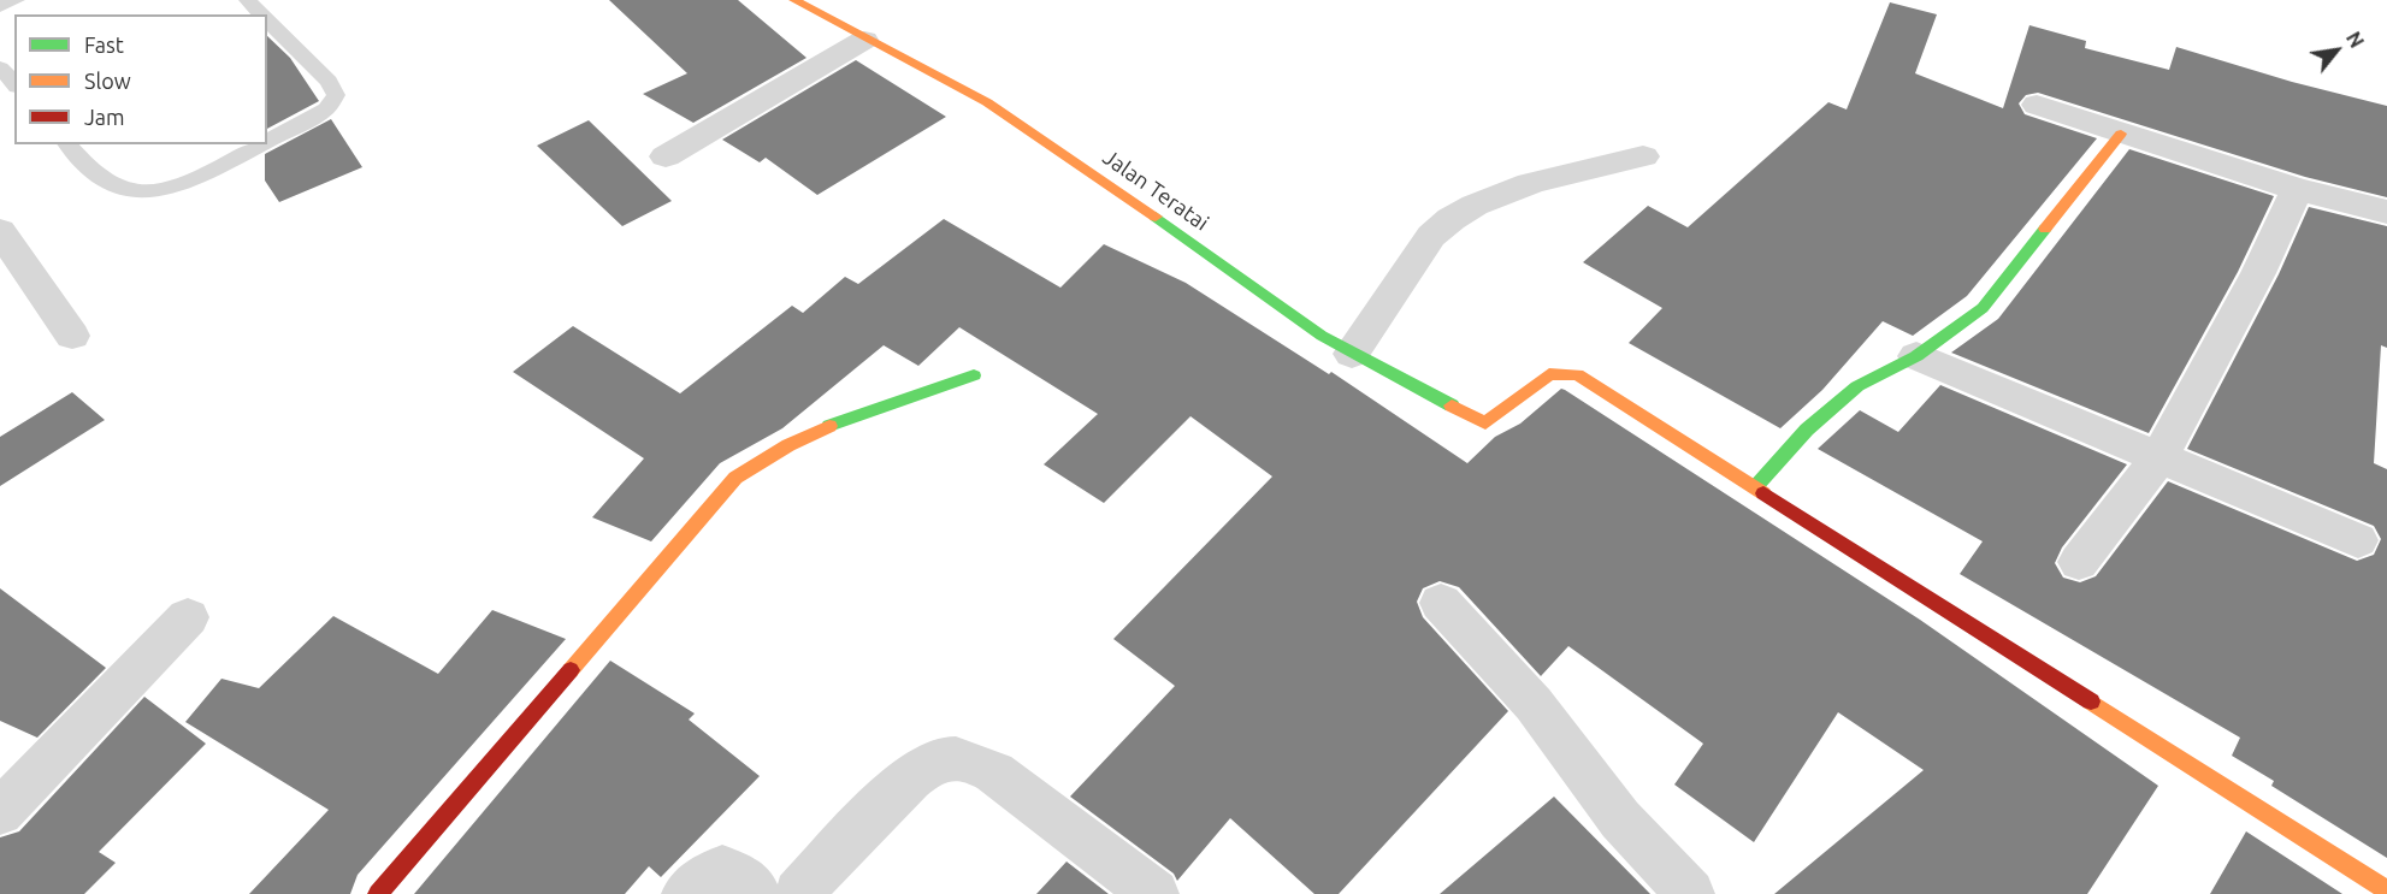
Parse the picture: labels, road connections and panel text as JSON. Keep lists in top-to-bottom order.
{
  "streets": {
    "street": ["Jalan Teratai"]
  },
  "legend": ["Fast", "Slow", "Jam"],
  "north": "top right"
}
